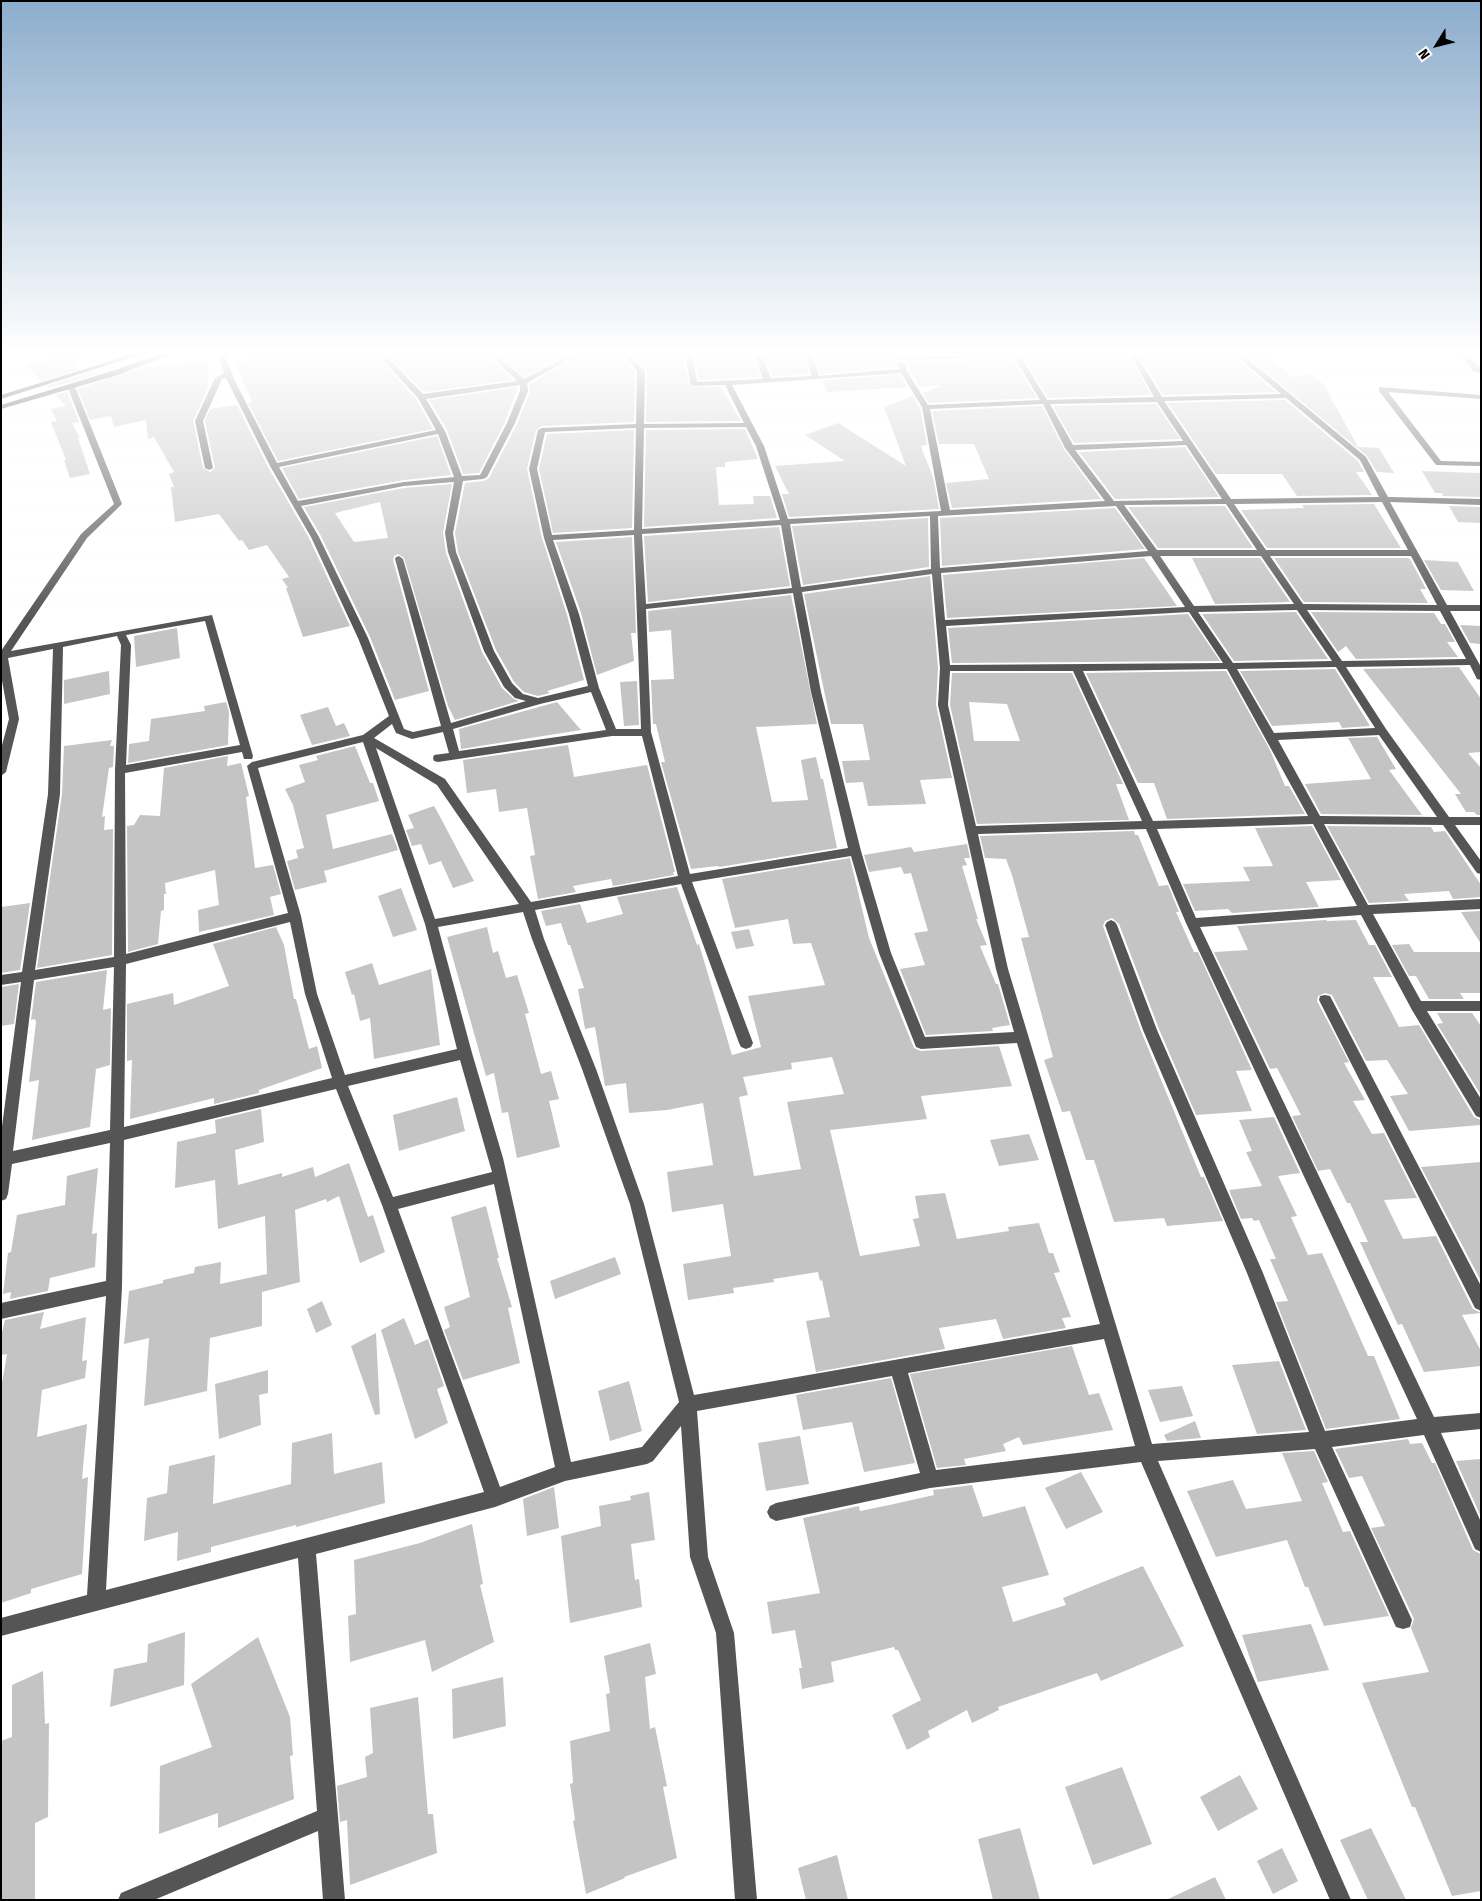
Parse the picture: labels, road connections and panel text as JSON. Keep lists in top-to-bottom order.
{
  "north": "bottom left"
}
